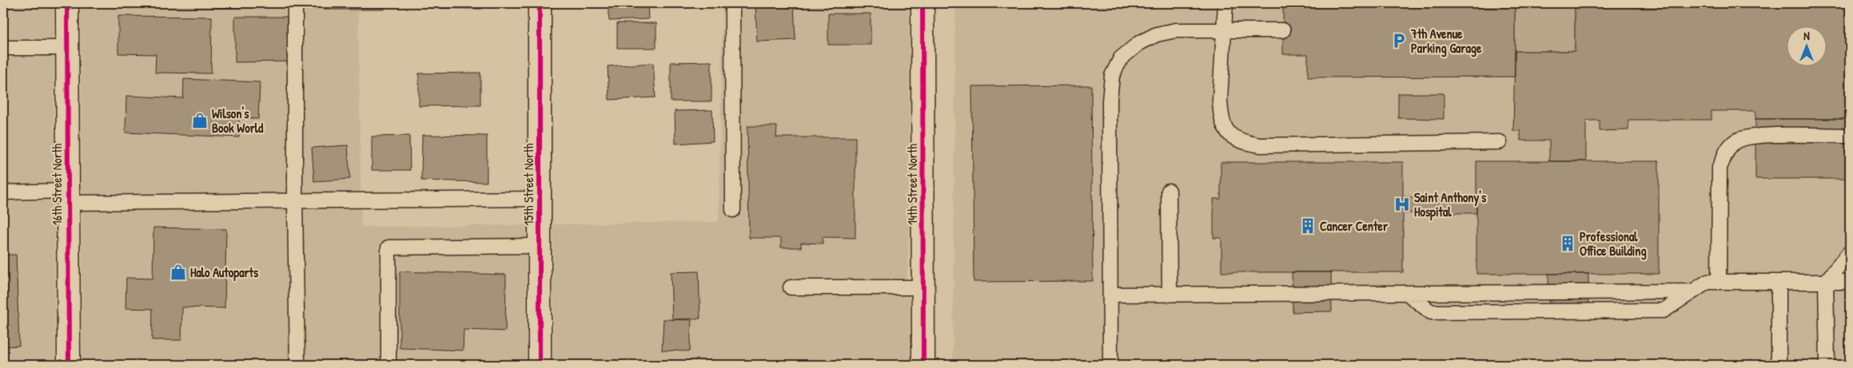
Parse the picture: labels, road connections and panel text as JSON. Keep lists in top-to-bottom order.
{
  "streets": {
    "street": ["16th Street North", "15th Street North", "14th Street North"]
  },
  "places": {
    "parking": ["7th Avenue Parking Garage"],
    "shop": ["Wilson's Book World", "Halo Autoparts"],
    "hospital": ["Saint Anthony's Hospital"],
    "building": ["Cancer Center", "Professional Office Building"]
  },
  "north": "top"
}
